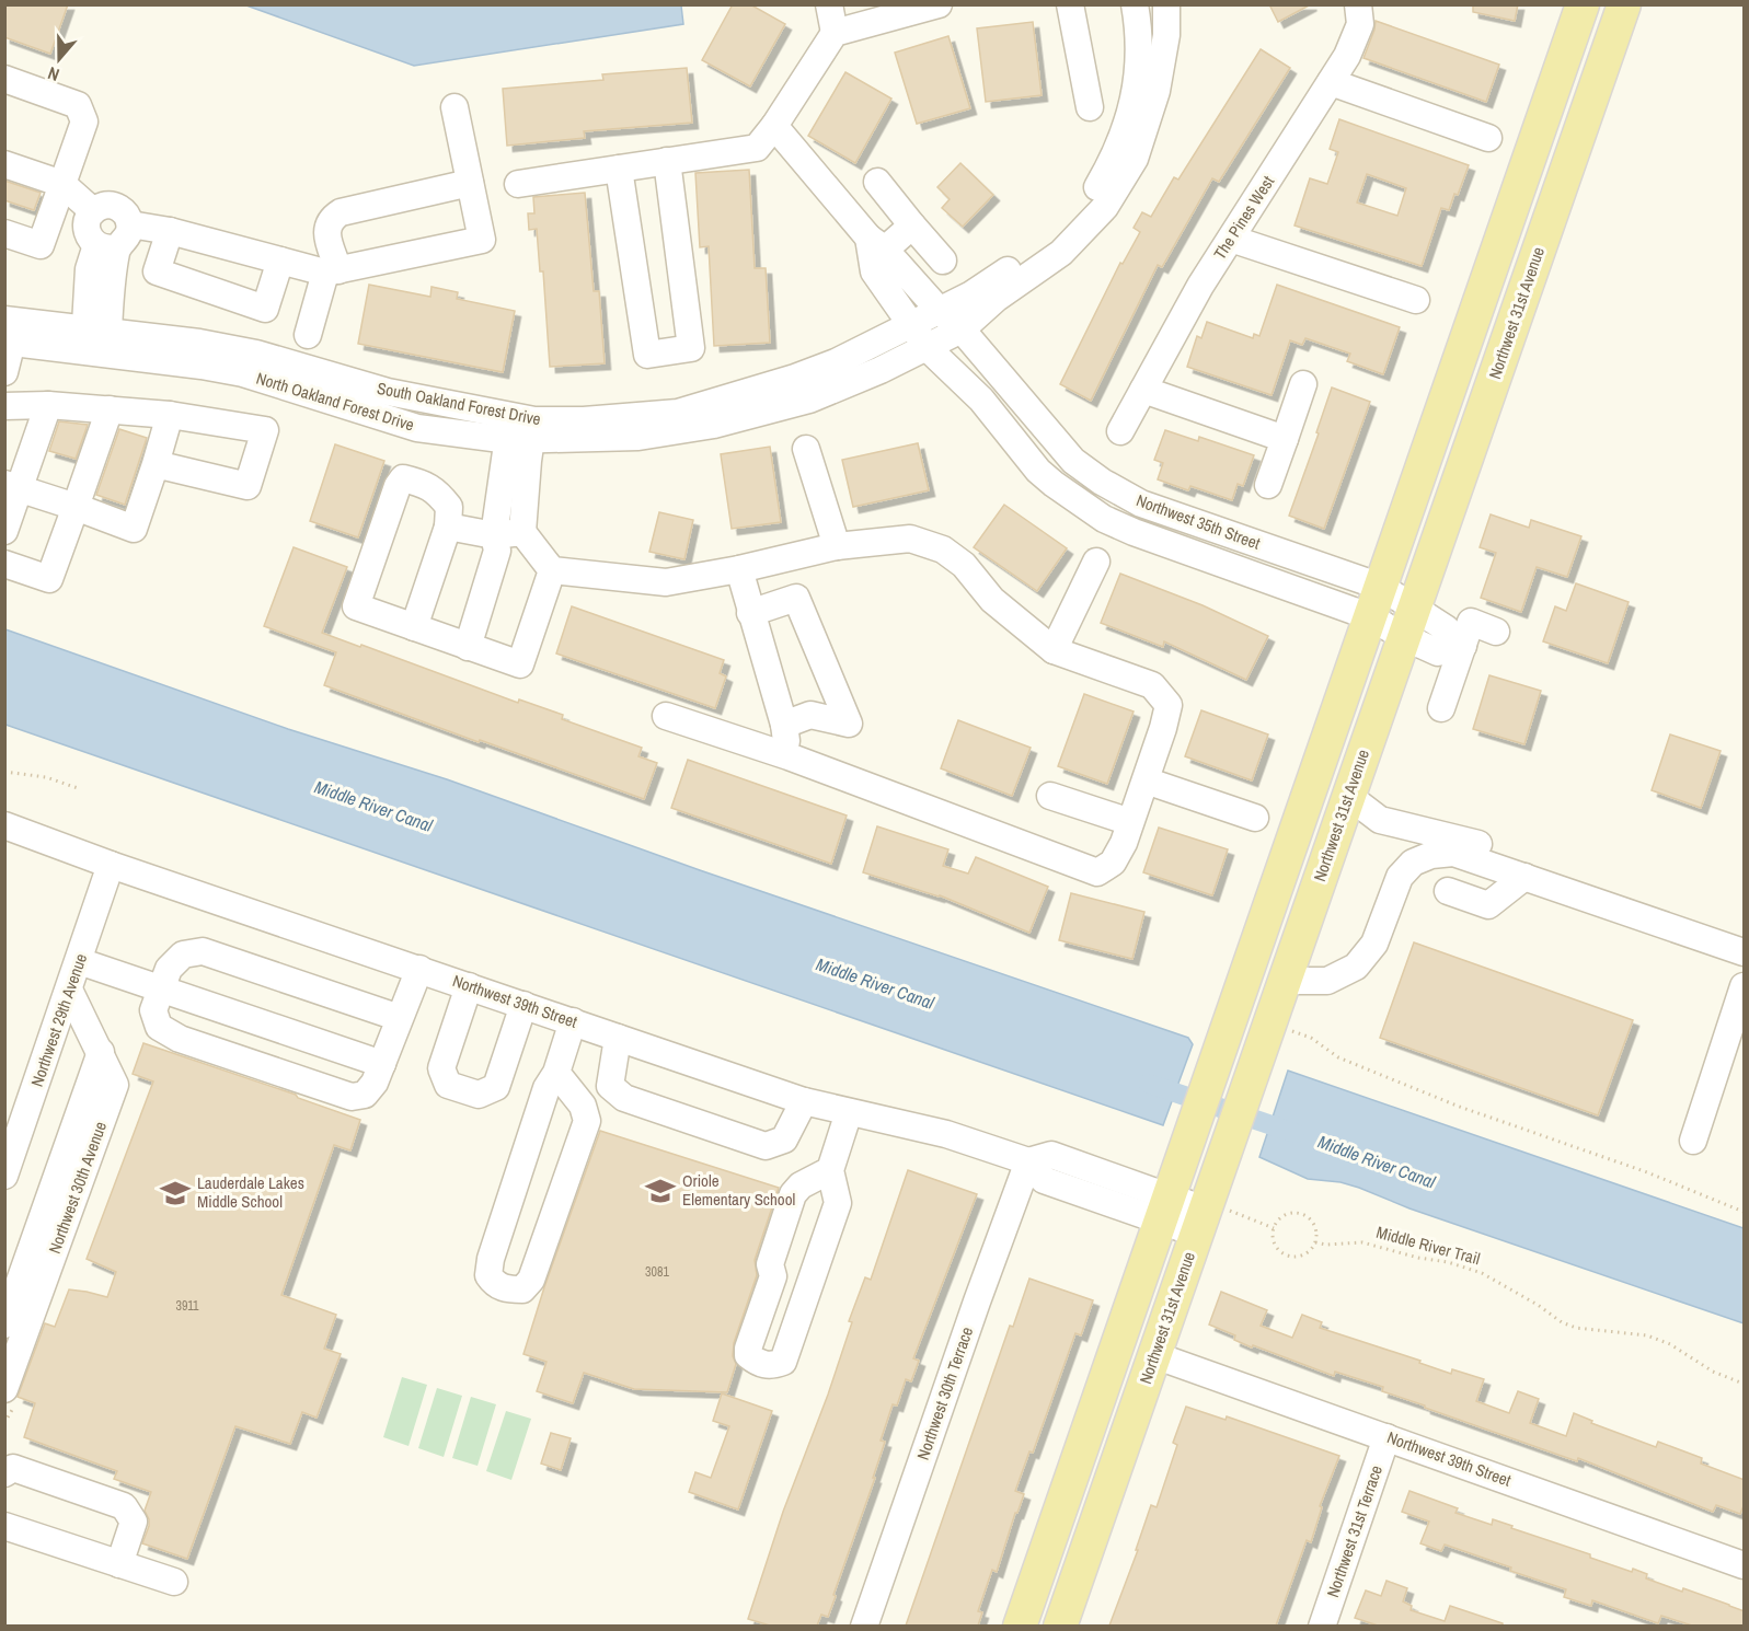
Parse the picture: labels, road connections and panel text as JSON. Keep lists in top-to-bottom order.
{
  "streets": {
    "main road": ["Northwest 31st Avenue"],
    "street": [
      "The Pines West",
      "North Oakland Forest Drive",
      "South Oakland Forest Drive",
      "Northwest 35th Street",
      "Northwest 39th Street",
      "Northwest 29th Avenue",
      "Northwest 30th Avenue",
      "Northwest 30th Terrace",
      "Northwest 31st Terrace"
    ],
    "path": ["Middle River Trail"]
  },
  "crossings": [
    ["Northwest 31st Avenue", "Northwest 35th Street"],
    ["Northwest 31st Avenue", "Northwest 39th Street"],
    ["North Oakland Forest Drive", "South Oakland Forest Drive"],
    ["North Oakland Forest Drive", "Northwest 35th Street"],
    ["South Oakland Forest Drive", "Northwest 35th Street"],
    ["Northwest 39th Street", "Northwest 29th Avenue"],
    ["Northwest 39th Street", "Northwest 30th Terrace"],
    ["Northwest 39th Street", "Northwest 31st Terrace"],
    ["Northwest 29th Avenue", "Northwest 30th Avenue"]
  ],
  "water": ["Middle River Canal"],
  "places": {
    "school or university": ["Oriole Elementary School", "Lauderdale Lakes Middle School"]
  },
  "house_numbers": ["3081", "3911"],
  "north": "bottom"
}
